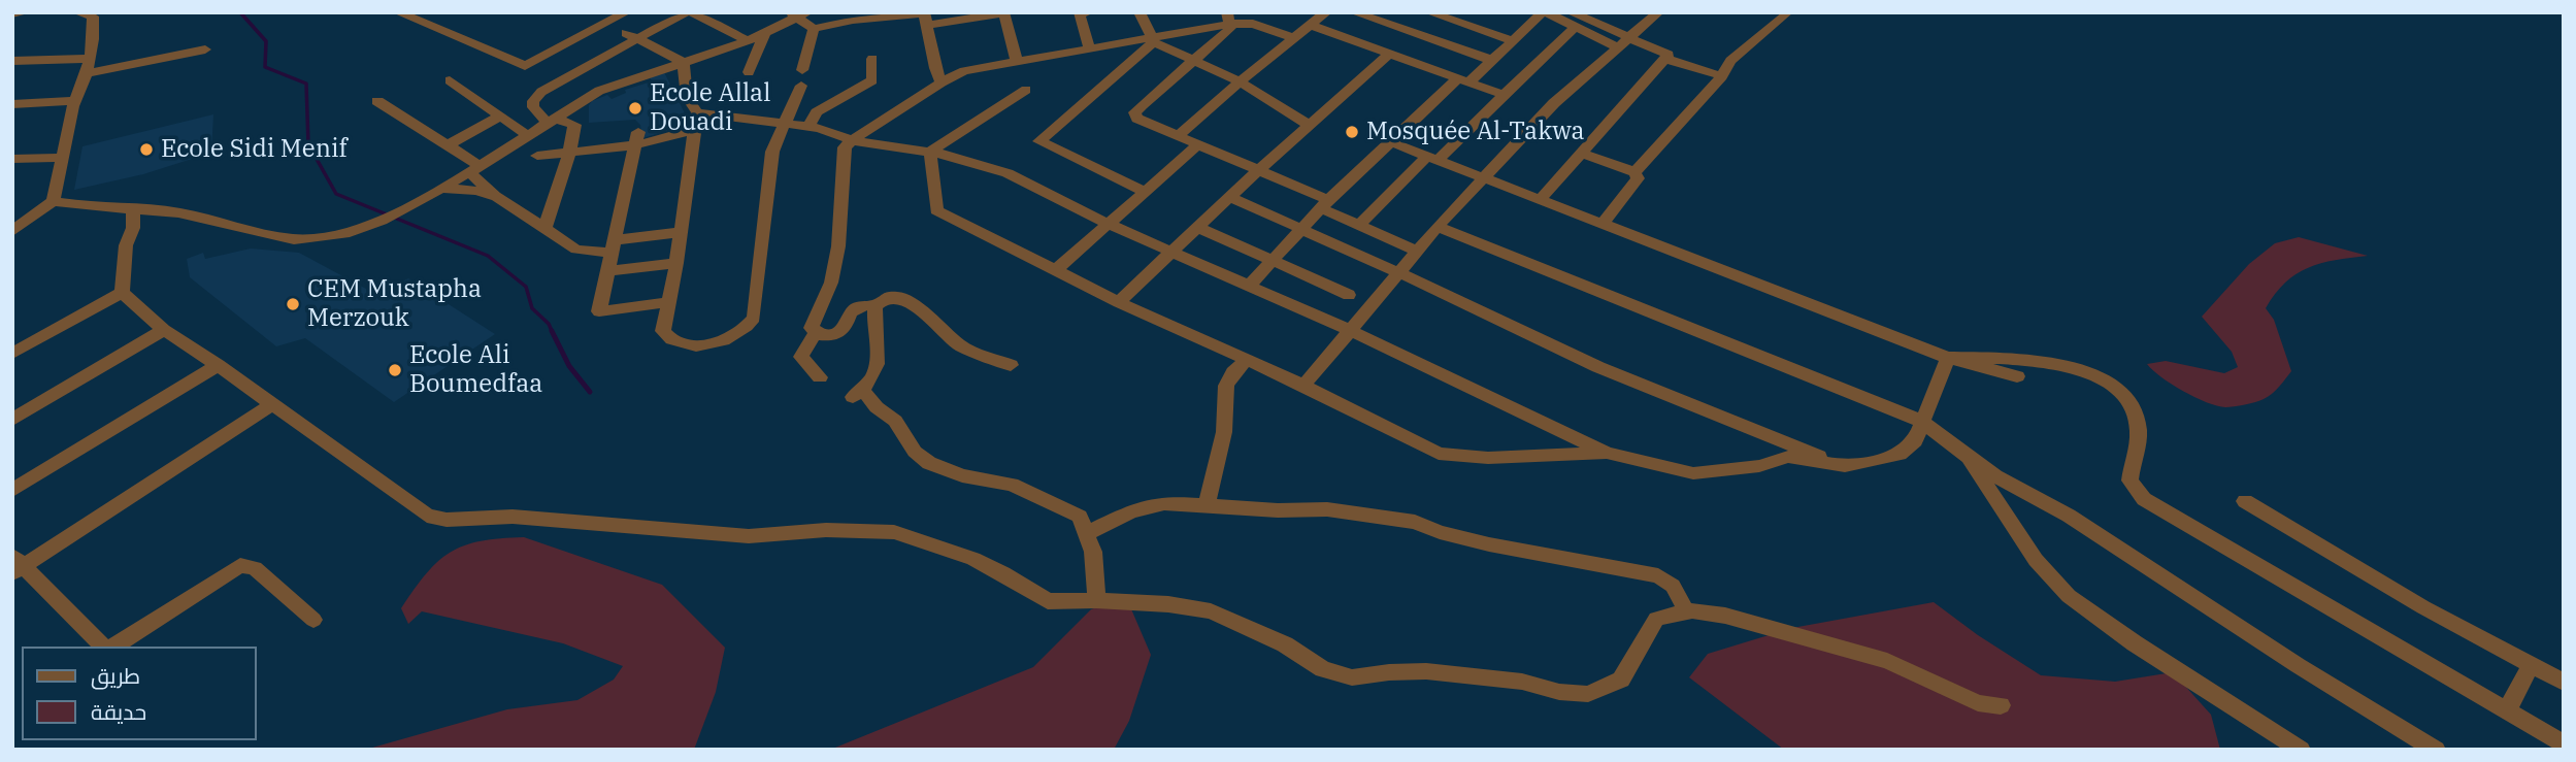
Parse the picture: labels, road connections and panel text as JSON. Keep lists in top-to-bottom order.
{
  "places": [
    "Ecole Allal Douadi",
    "Mosquée Al-Takwa",
    "Ecole Sidi Menif",
    "CEM Mustapha Merzouk",
    "Ecole Ali Boumedfaa"
  ],
  "legend": ["طريق", "حديقة"]
}
